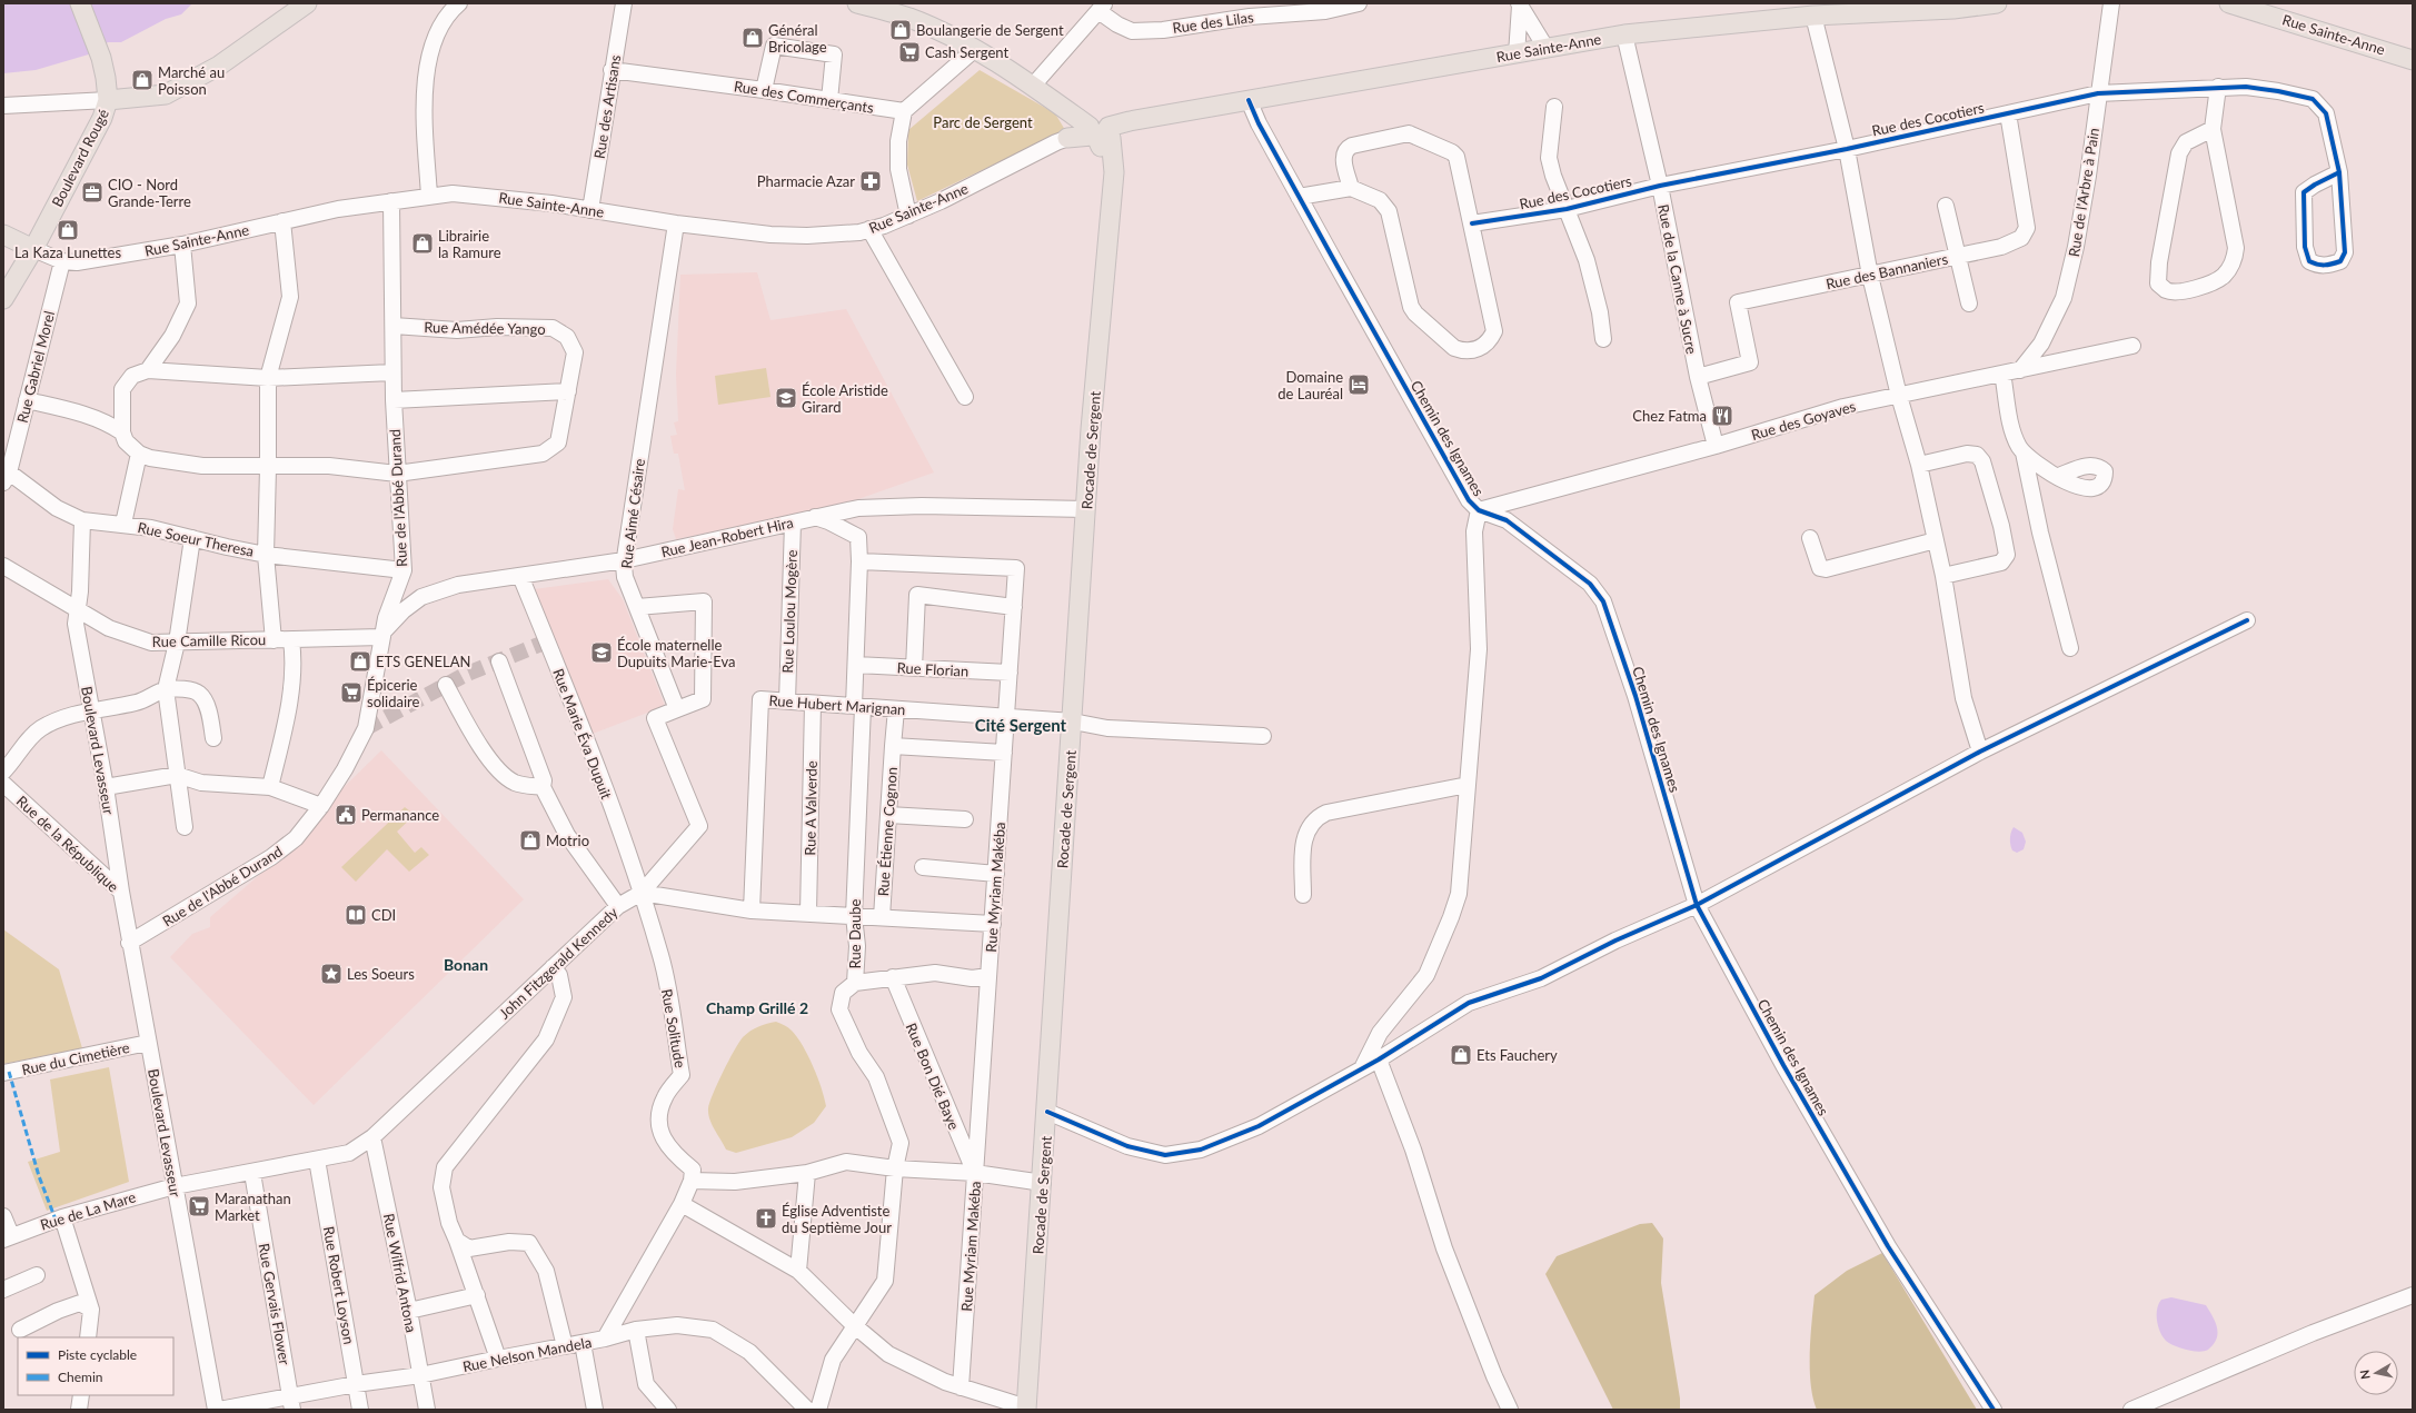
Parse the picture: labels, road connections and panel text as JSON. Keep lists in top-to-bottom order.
{
  "streets": {
    "main road": ["Rue Sainte-Anne", "Boulevard Rougé", "Rocade de Sergent"],
    "street": [
      "Rue des Lilas",
      "Rue des Commerçants",
      "Rue des Artisans",
      "Rue des Cocotiers",
      "Rue de l'Arbre à Pain",
      "Rue des Bannaniers",
      "Rue de la Canne à Sucre",
      "Rue Amédée Yango",
      "Rue Gabriel Morel",
      "Rue des Goyaves",
      "Chemin des Ignames",
      "Rue de l'Abbé Durand",
      "Rue Aimé Césaire",
      "Rue Jean-Robert Hira",
      "Rue Soeur Theresa",
      "Rue Loulou Mogère",
      "Rue Camille Ricou",
      "Rue Florian",
      "Rue Hubert Marignan",
      "Rue Marie Éva Dupuit",
      "Boulevard Levasseur",
      "Rue A Valverde",
      "Rue Étienne Cognon",
      "Rue de la République",
      "Rue Myriam Makéba",
      "Rue Daube",
      "John Fitzgerald Kennedy",
      "Rue Solitude",
      "Rue du Cimetière",
      "Rue Bon Dié Baye",
      "Rue de La Mare",
      "Rue Wilfrid Antona",
      "Rue Robert Loyson",
      "Rue Gervais Flower",
      "Rue Nelson Mandela"
    ]
  },
  "crossings": [
    ["Rue Sainte-Anne", "Rue des Artisans"],
    ["Rue Sainte-Anne", "Boulevard Rougé"],
    ["Rue Sainte-Anne", "Rue de la Canne à Sucre"],
    ["Rue Sainte-Anne", "Rue Gabriel Morel"],
    ["Rue Sainte-Anne", "Chemin des Ignames"],
    ["Rue Sainte-Anne", "Rocade de Sergent"],
    ["Rue Sainte-Anne", "Rue de l'Abbé Durand"],
    ["Rue Sainte-Anne", "Rue Aimé Césaire"],
    ["Rue des Commerçants", "Rue des Artisans"],
    ["Rue des Cocotiers", "Rue de l'Arbre à Pain"],
    ["Rue des Cocotiers", "Rue des Bannaniers"],
    ["Rue des Cocotiers", "Rue de la Canne à Sucre"],
    ["Rue de l'Arbre à Pain", "Rue des Goyaves"],
    ["Rue des Bannaniers", "Rue de la Canne à Sucre"],
    ["Rue de la Canne à Sucre", "Rue des Goyaves"],
    ["Rue Amédée Yango", "Rue de l'Abbé Durand"],
    ["Rue Gabriel Morel", "Rue Soeur Theresa"],
    ["Rue des Goyaves", "Chemin des Ignames"],
    ["Rocade de Sergent", "Rue Jean-Robert Hira"],
    ["Rocade de Sergent", "Rue Hubert Marignan"],
    ["Rue de l'Abbé Durand", "Rue Jean-Robert Hira"],
    ["Rue de l'Abbé Durand", "Rue Soeur Theresa"],
    ["Rue de l'Abbé Durand", "Rue Camille Ricou"],
    ["Rue de l'Abbé Durand", "Boulevard Levasseur"],
    ["Rue Aimé Césaire", "Rue Jean-Robert Hira"],
    ["Rue Aimé Césaire", "John Fitzgerald Kennedy"],
    ["Rue Jean-Robert Hira", "Rue Loulou Mogère"],
    ["Rue Jean-Robert Hira", "Rue Camille Ricou"],
    ["Rue Jean-Robert Hira", "Rue Marie Éva Dupuit"],
    ["Rue Soeur Theresa", "Boulevard Levasseur"],
    ["Rue Loulou Mogère", "Rue Hubert Marignan"],
    ["Rue Camille Ricou", "Boulevard Levasseur"],
    ["Rue Florian", "Rue Myriam Makéba"],
    ["Rue Florian", "Rue Daube"],
    ["Rue Hubert Marignan", "Rue A Valverde"],
    ["Rue Hubert Marignan", "Rue Étienne Cognon"],
    ["Rue Hubert Marignan", "Rue Myriam Makéba"],
    ["Rue Hubert Marignan", "Rue Daube"],
    ["Rue Marie Éva Dupuit", "John Fitzgerald Kennedy"],
    ["Rue Marie Éva Dupuit", "Rue Solitude"],
    ["Boulevard Levasseur", "Rue de la République"],
    ["Boulevard Levasseur", "John Fitzgerald Kennedy"],
    ["Boulevard Levasseur", "Rue du Cimetière"],
    ["Boulevard Levasseur", "Rue de La Mare"],
    ["Boulevard Levasseur", "Rue Nelson Mandela"],
    ["Rue Étienne Cognon", "Rue Myriam Makéba"],
    ["Rue Myriam Makéba", "Rue Daube"],
    ["Rue Myriam Makéba", "Rue Bon Dié Baye"],
    ["John Fitzgerald Kennedy", "Rue Solitude"],
    ["John Fitzgerald Kennedy", "Rue de La Mare"],
    ["John Fitzgerald Kennedy", "Rue Wilfrid Antona"],
    ["John Fitzgerald Kennedy", "Rue Robert Loyson"],
    ["John Fitzgerald Kennedy", "Rue Gervais Flower"],
    ["Rue Wilfrid Antona", "Rue Nelson Mandela"],
    ["Rue Robert Loyson", "Rue Nelson Mandela"],
    ["Rue Gervais Flower", "Rue Nelson Mandela"]
  ],
  "districts": ["Cité Sergent", "Bonan", "Champ Grillé 2"],
  "parks": ["Parc de Sergent"],
  "places": {
    "shop": [
      "Boulangerie de Sergent",
      "Général Bricolage",
      "Marché au Poisson",
      "La Kaza Lunettes",
      "Librairie la Ramure",
      "ETS GENELAN",
      "Motrio",
      "Ets Fauchery"
    ],
    "supermarket": ["Cash Sergent", "Épicerie solidaire", "Maranathan Market"],
    "pharmacy": ["Pharmacie Azar"],
    "office": ["CIO - Nord Grande-Terre"],
    "hotel": ["Domaine de Lauréal"],
    "school or university": ["École Aristide Girard", "École maternelle Dupuits Marie-Eva"],
    "restaurant": ["Chez Fatma"],
    "public building": ["Permanance"],
    "library": ["CDI"],
    "place": ["Les Soeurs"],
    "church": ["Église Adventiste du Septième Jour"]
  },
  "legend": ["Piste cyclable", "Chemin"],
  "north": "left"
}
